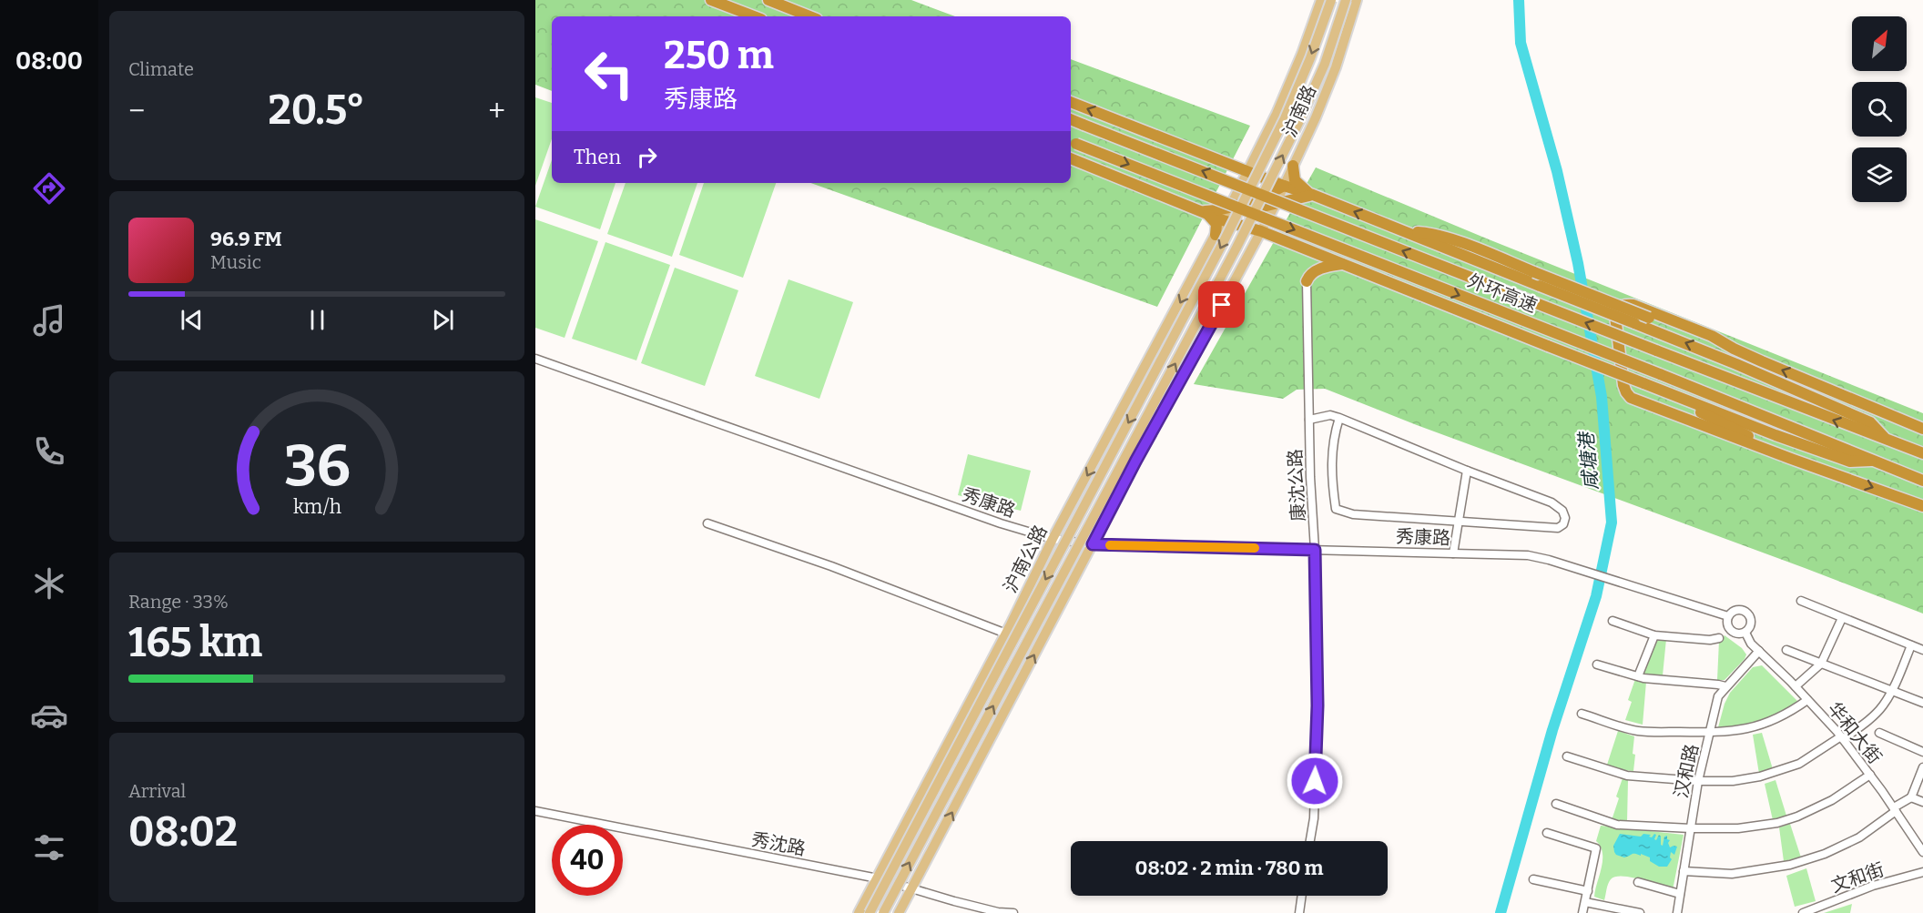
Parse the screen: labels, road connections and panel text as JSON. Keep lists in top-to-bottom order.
{
  "streets": {
    "highway": ["外环高速"],
    "main road": ["沪南路", "沪南公路"],
    "street": [
      "康沈公路",
      "秀康路",
      "华和大街",
      "汉和路",
      "秀沈路",
      "文和街"
    ]
  },
  "crossings": [
    ["沪南路", "沪南公路"],
    ["康沈公路", "秀康路"],
    ["秀康路", "沪南公路"],
    ["秀康路", "华和大街"],
    ["沪南公路", "秀沈路"],
    ["华和大街", "汉和路"]
  ],
  "water": ["咸塘港"],
  "north": "top right",
  "page": {
    "tabs": "08:00",
    "tile": [
      "Climate",
      ["Range · 33%", "165 km"],
      ["Arrival", "08:02"]
    ],
    "turn": ["250 m", "秀康路"],
    "heat": ["−", "20.5°", "+"],
    "then": "Then",
    "song": ["96.9 FM", "Music"],
    "limit": "40",
    "trip": "08:02 · 2 min · 780 m",
    "gauge": ["36", "km/h"]
  }
}
